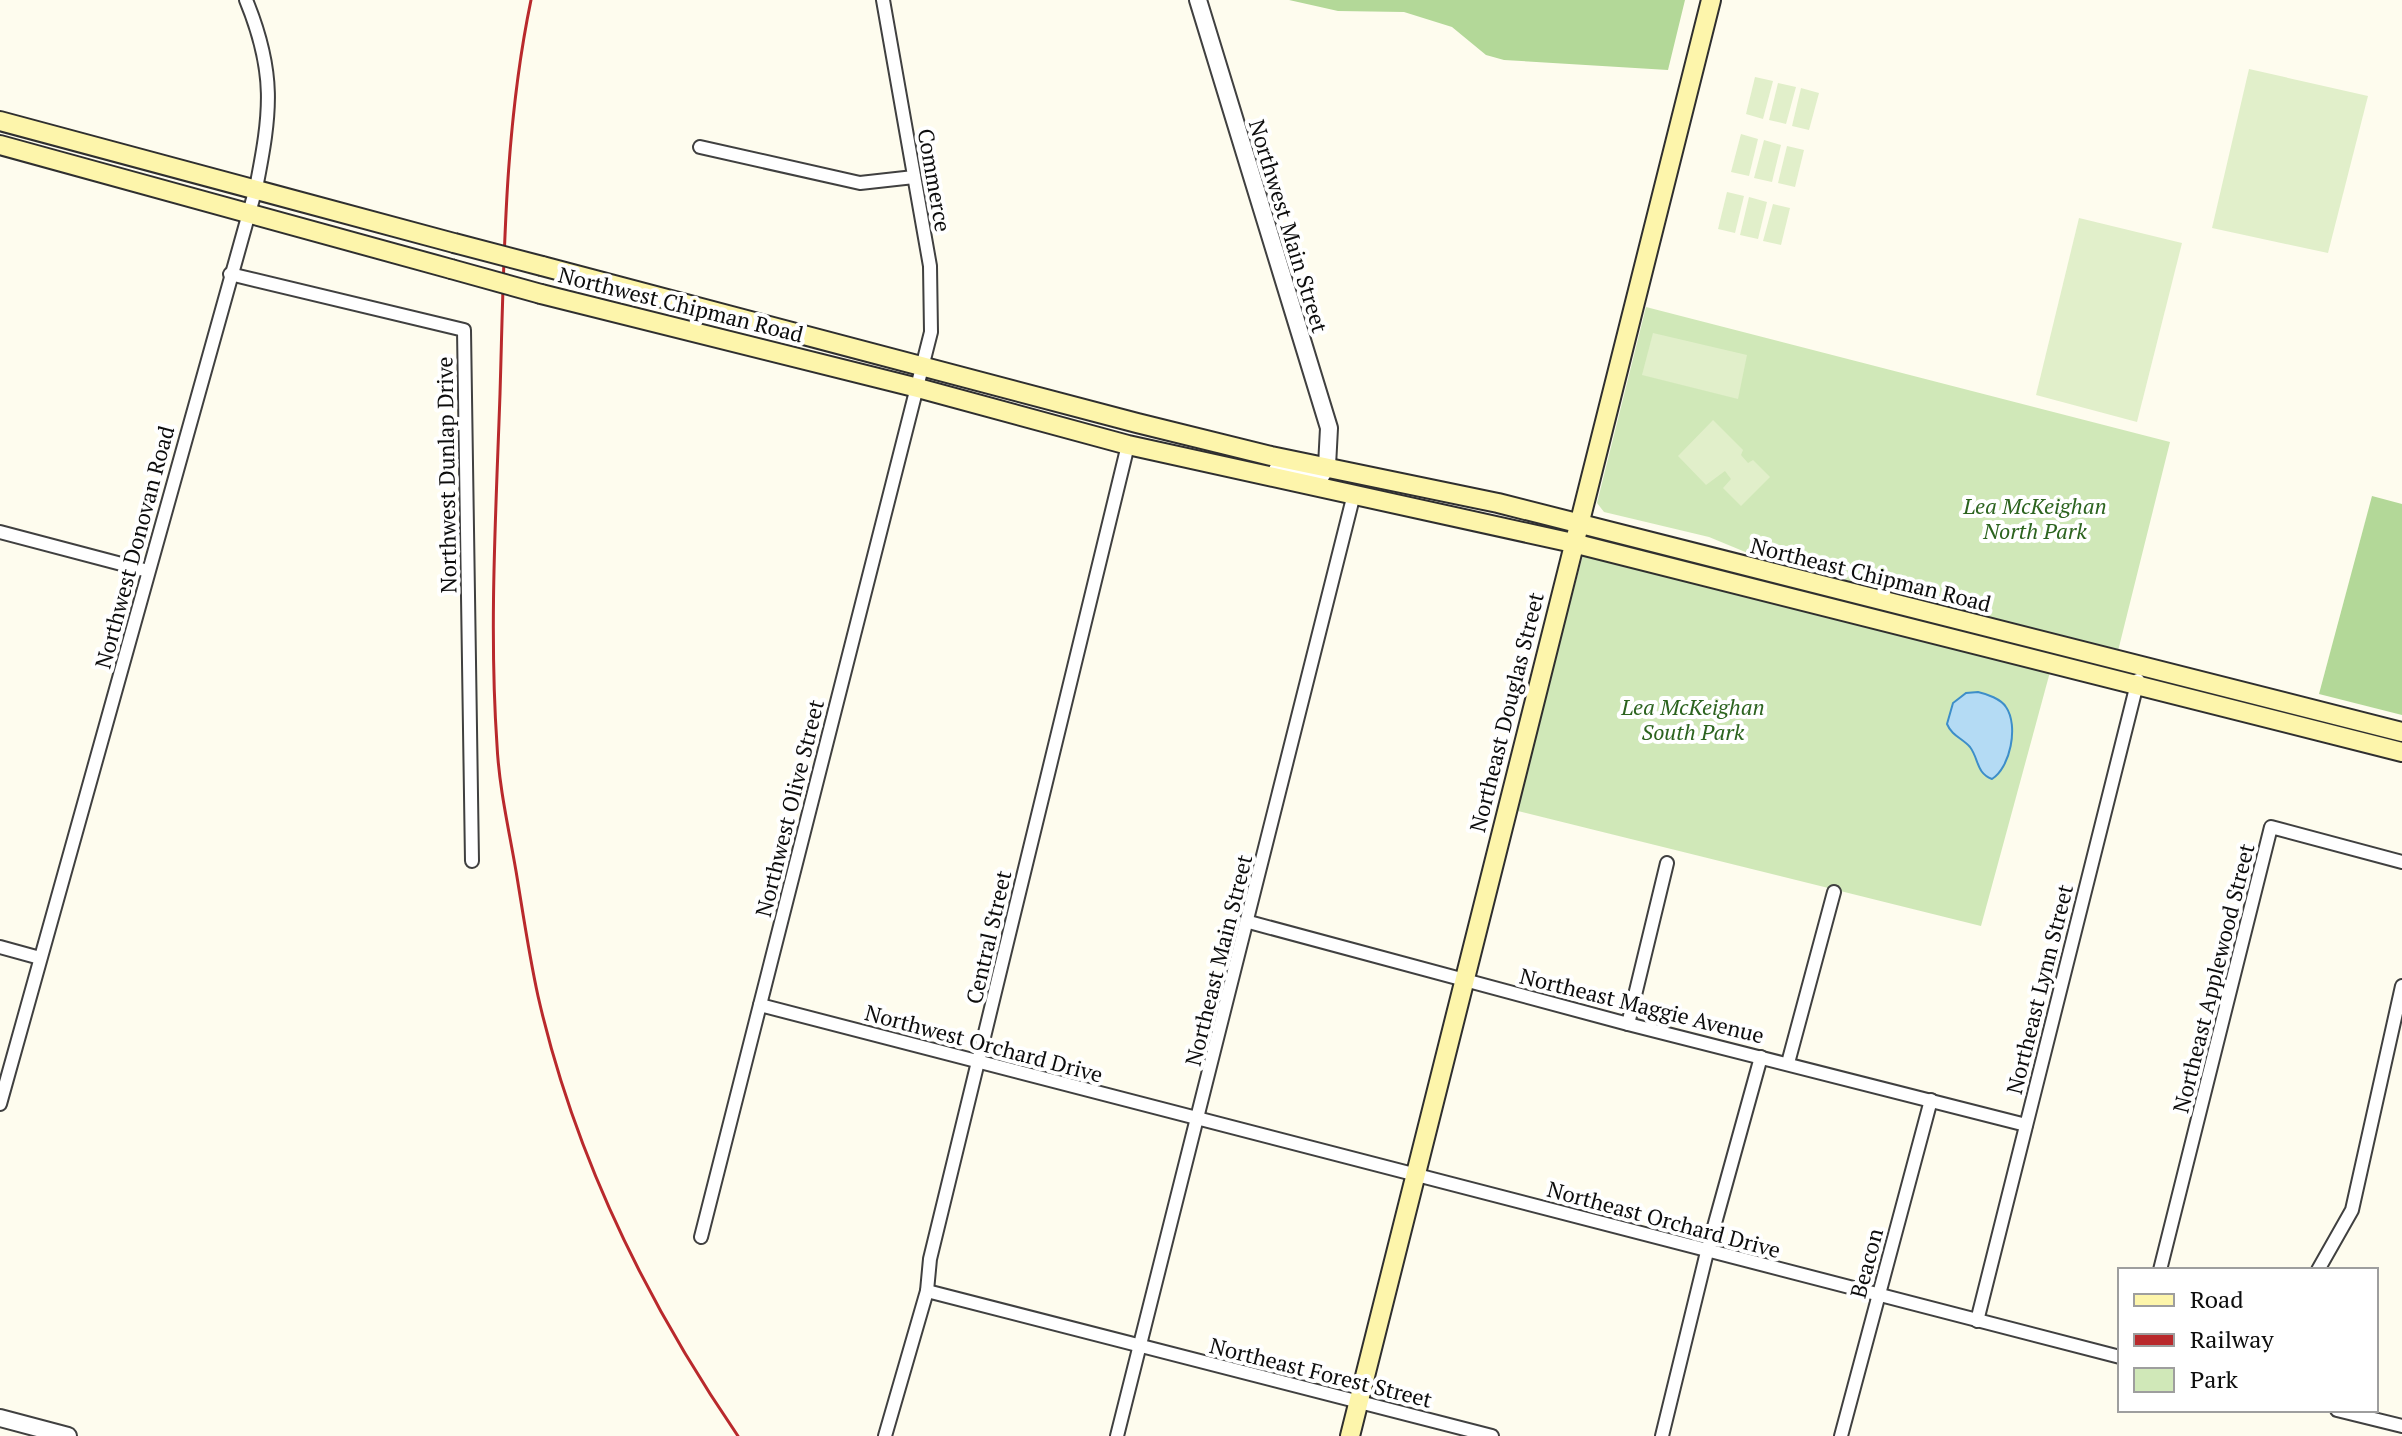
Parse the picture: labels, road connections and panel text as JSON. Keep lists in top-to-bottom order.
{
  "streets": {
    "main road": ["Northwest Chipman Road", "Northeast Chipman Road", "Northeast Douglas Street"],
    "street": [
      "Commerce",
      "Northwest Main Street",
      "Northwest Dunlap Drive",
      "Northwest Donovan Road",
      "Northwest Olive Street",
      "Central Street",
      "Northeast Main Street",
      "Northeast Applewood Street",
      "Northeast Lynn Street",
      "Northeast Maggie Avenue",
      "Northwest Orchard Drive",
      "Northeast Orchard Drive",
      "Beacon",
      "Northeast Forest Street"
    ]
  },
  "crossings": [
    ["Commerce", "Northwest Chipman Road"],
    ["Commerce", "Northwest Olive Street"],
    ["Northwest Main Street", "Northwest Chipman Road"],
    ["Northwest Main Street", "Northeast Chipman Road"],
    ["Northwest Chipman Road", "Northwest Donovan Road"],
    ["Northwest Chipman Road", "Northeast Chipman Road"],
    ["Northwest Chipman Road", "Northwest Olive Street"],
    ["Northwest Chipman Road", "Central Street"],
    ["Northwest Chipman Road", "Northeast Main Street"],
    ["Northwest Dunlap Drive", "Northwest Donovan Road"],
    ["Northeast Chipman Road", "Northeast Douglas Street"],
    ["Northeast Chipman Road", "Northeast Main Street"],
    ["Northeast Chipman Road", "Northeast Lynn Street"],
    ["Northeast Douglas Street", "Northeast Maggie Avenue"],
    ["Northeast Douglas Street", "Northeast Orchard Drive"],
    ["Northeast Douglas Street", "Northeast Forest Street"],
    ["Northwest Olive Street", "Northwest Orchard Drive"],
    ["Central Street", "Northwest Orchard Drive"],
    ["Central Street", "Northeast Forest Street"],
    ["Northeast Main Street", "Northeast Maggie Avenue"],
    ["Northeast Main Street", "Northwest Orchard Drive"],
    ["Northeast Main Street", "Northeast Orchard Drive"],
    ["Northeast Main Street", "Northeast Forest Street"],
    ["Northeast Lynn Street", "Northeast Maggie Avenue"],
    ["Northeast Lynn Street", "Northeast Orchard Drive"],
    ["Northeast Maggie Avenue", "Beacon"],
    ["Northwest Orchard Drive", "Northeast Orchard Drive"],
    ["Northeast Orchard Drive", "Beacon"]
  ],
  "parks": ["Lea McKeighan North Park", "Lea McKeighan South Park"],
  "legend": ["Road", "Railway", "Park"]
}
